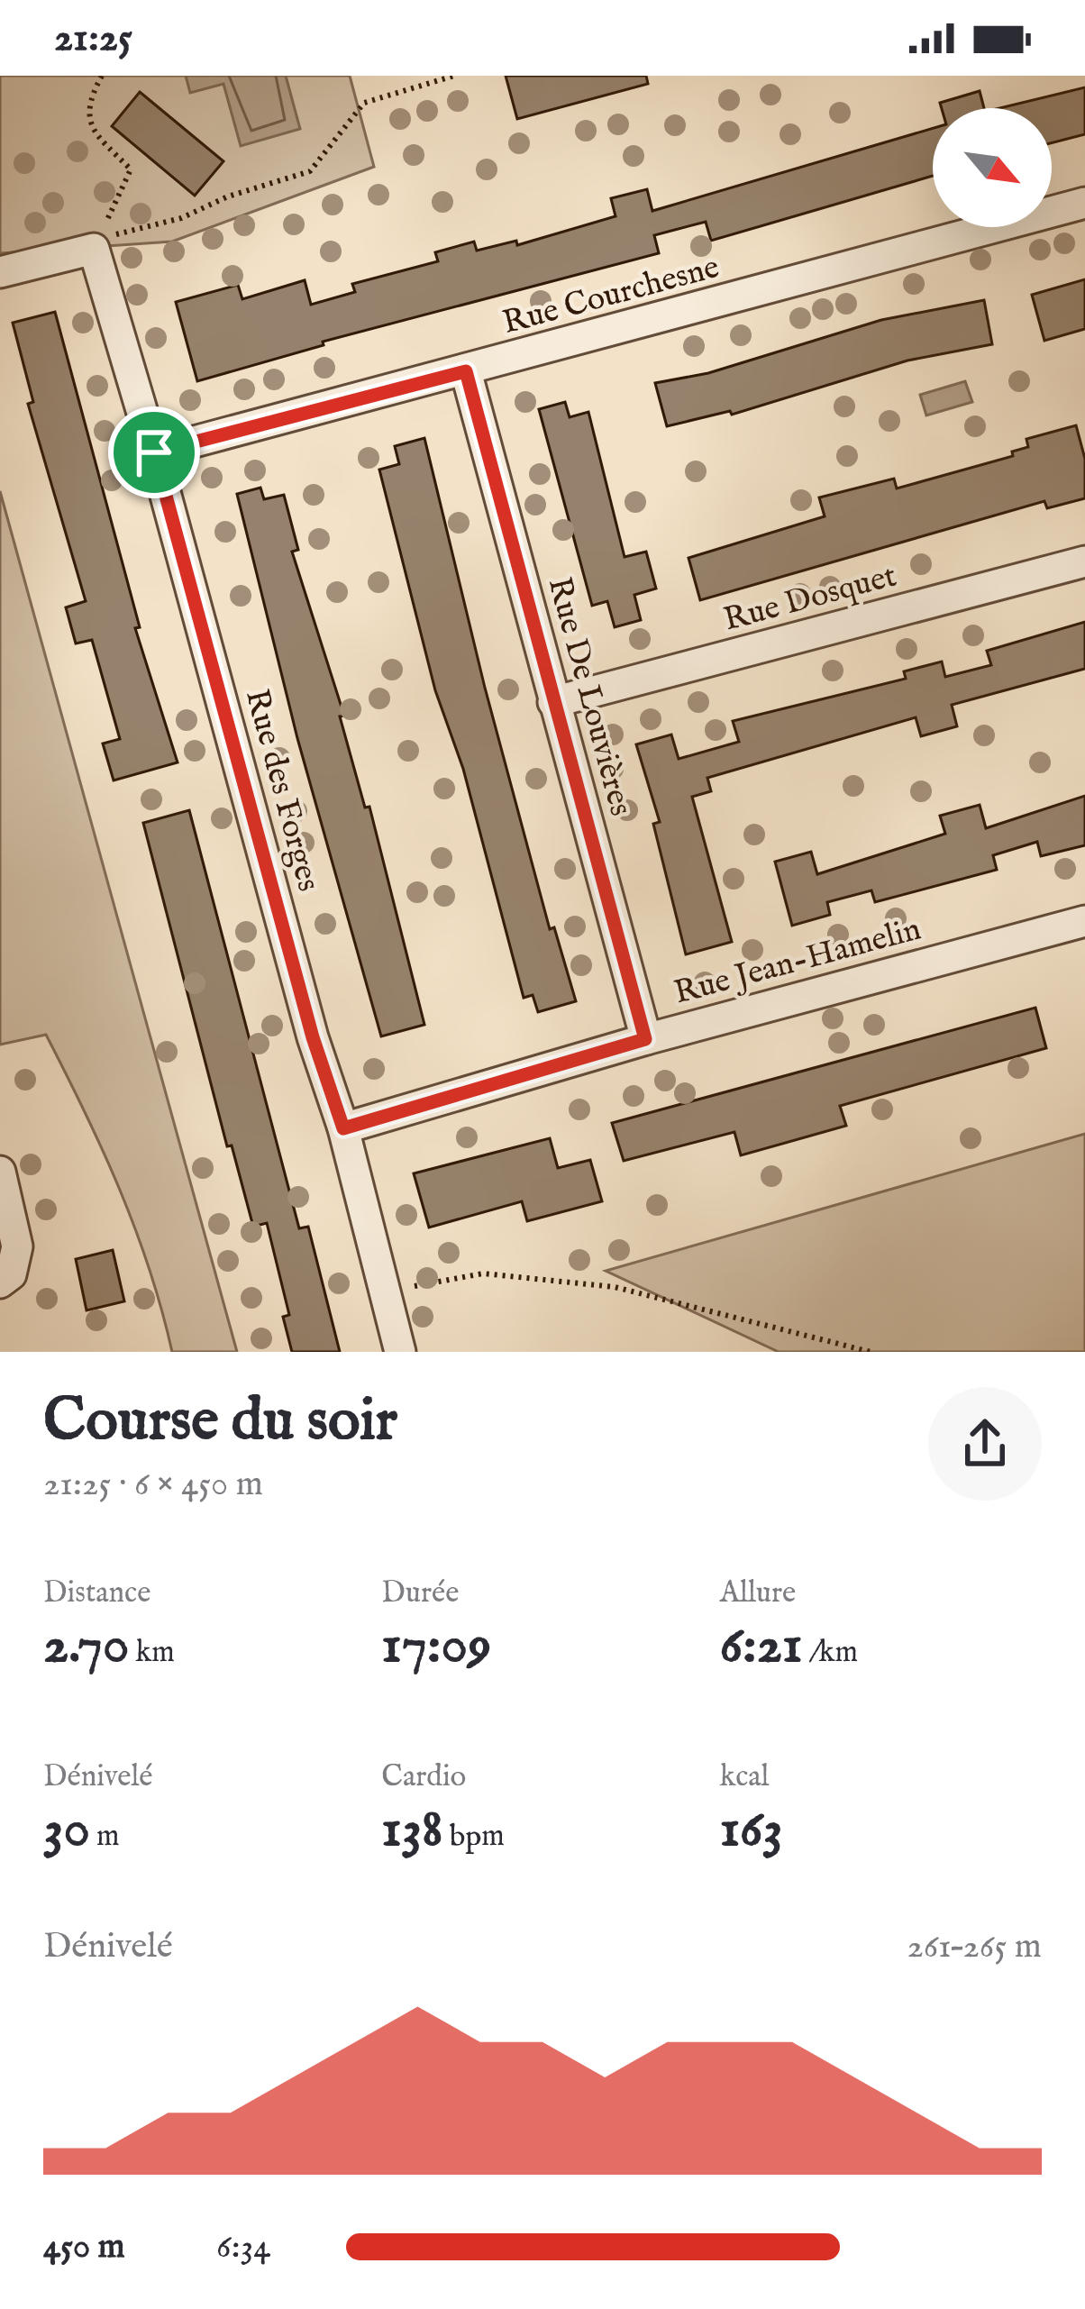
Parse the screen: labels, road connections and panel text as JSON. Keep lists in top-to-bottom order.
{
  "streets": {
    "street": [
      "Rue Courchesne",
      "Rue Dosquet",
      "Rue De Louvières",
      "Rue des Forges",
      "Rue Jean-Hamelin"
    ]
  },
  "crossings": [
    ["Rue Courchesne", "Rue De Louvières"],
    ["Rue Courchesne", "Rue des Forges"],
    ["Rue Dosquet", "Rue De Louvières"],
    ["Rue De Louvières", "Rue Jean-Hamelin"],
    ["Rue des Forges", "Rue Jean-Hamelin"]
  ],
  "north": "bottom right",
  "page": {
    "status": "21:25",
    "heading": ["Course du soir", "21:25 · 6 × 450 m"],
    "stats": [
      ["Distance", "2.70 km"],
      ["Durée", "17:09"],
      ["Allure", "6:21 /km"],
      ["Dénivelé", "30 m"],
      ["Cardio", "138 bpm"],
      ["kcal", "163"]
    ],
    "chart": ["Dénivelé", "261–265 m"],
    "list": [
      {
        "name": "450 m",
        "note": "6:34"
      }
    ]
  }
}
